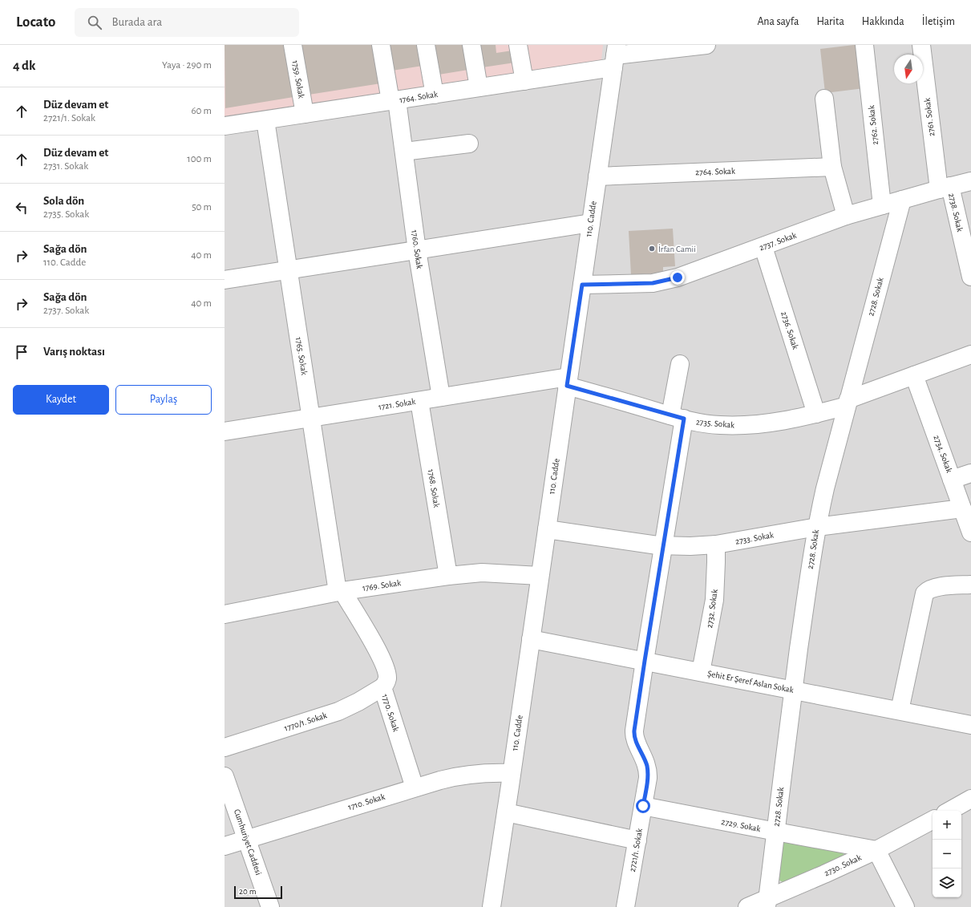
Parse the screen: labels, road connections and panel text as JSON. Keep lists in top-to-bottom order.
{
  "streets": {
    "street": [
      "1759. Sokak",
      "1764. Sokak",
      "2761. Sokak",
      "2762. Sokak",
      "2764. Sokak",
      "2738. Sokak",
      "110. Cadde",
      "2737. Sokak",
      "1760. Sokak",
      "2728. Sokak",
      "2736. Sokak",
      "1765. Sokak",
      "1721. Sokak",
      "2735. Sokak",
      "2734. Sokak",
      "1768. Sokak",
      "2733. Sokak",
      "1769. Sokak",
      "2732. Sokak",
      "Şehit Er Şeref Aslan Sokak",
      "1770. Sokak",
      "1770/1. Sokak",
      "1710. Sokak",
      "2729. Sokak",
      "Cumhuriyet Caddesi",
      "2721/1. Sokak",
      "2730. Sokak"
    ]
  },
  "crossings": [
    ["1759. Sokak", "1764. Sokak"],
    ["1764. Sokak", "110. Cadde"],
    ["1764. Sokak", "1760. Sokak"],
    ["1764. Sokak", "1765. Sokak"],
    ["2761. Sokak", "2738. Sokak"],
    ["2761. Sokak", "2737. Sokak"],
    ["2762. Sokak", "2737. Sokak"],
    ["2764. Sokak", "110. Cadde"],
    ["2738. Sokak", "2737. Sokak"],
    ["110. Cadde", "2737. Sokak"],
    ["110. Cadde", "1721. Sokak"],
    ["110. Cadde", "2735. Sokak"],
    ["110. Cadde", "2733. Sokak"],
    ["110. Cadde", "1769. Sokak"],
    ["110. Cadde", "Şehit Er Şeref Aslan Sokak"],
    ["110. Cadde", "1710. Sokak"],
    ["2737. Sokak", "2728. Sokak"],
    ["2737. Sokak", "2736. Sokak"],
    ["1760. Sokak", "1721. Sokak"],
    ["2728. Sokak", "2735. Sokak"],
    ["2728. Sokak", "2733. Sokak"],
    ["2728. Sokak", "Şehit Er Şeref Aslan Sokak"],
    ["2728. Sokak", "2729. Sokak"],
    ["2728. Sokak", "2730. Sokak"],
    ["2736. Sokak", "2735. Sokak"],
    ["1765. Sokak", "1721. Sokak"],
    ["1765. Sokak", "1769. Sokak"],
    ["1765. Sokak", "1770. Sokak"],
    ["1721. Sokak", "2735. Sokak"],
    ["1721. Sokak", "1768. Sokak"],
    ["2735. Sokak", "2734. Sokak"],
    ["2735. Sokak", "2721/1. Sokak"],
    ["2734. Sokak", "2733. Sokak"],
    ["1768. Sokak", "1769. Sokak"],
    ["2733. Sokak", "2732. Sokak"],
    ["2733. Sokak", "2721/1. Sokak"],
    ["1769. Sokak", "1770. Sokak"],
    ["2732. Sokak", "Şehit Er Şeref Aslan Sokak"],
    ["Şehit Er Şeref Aslan Sokak", "2721/1. Sokak"],
    ["1770. Sokak", "1770/1. Sokak"],
    ["1770. Sokak", "1710. Sokak"],
    ["1710. Sokak", "Cumhuriyet Caddesi"],
    ["2729. Sokak", "2721/1. Sokak"],
    ["2729. Sokak", "2730. Sokak"]
  ],
  "places": ["İrfan Camii"],
  "scale_bar": "20 m",
  "north": "bottom",
  "page": {
    "header": "Locato",
    "search": "Burada ara",
    "nav": [
      "Ana sayfa",
      "Harita",
      "Hakkında",
      "İletişim"
    ],
    "heading": ["4 dk", "Yaya · 290 m"],
    "list": [
      ["Düz devam et", "2721/1. Sokak", "60 m"],
      ["Düz devam et", "2731. Sokak", "100 m"],
      ["Sola dön", "2735. Sokak", "50 m"],
      ["Sağa dön", "110. Cadde", "40 m"],
      ["Sağa dön", "2737. Sokak", "40 m"],
      "Varış noktası"
    ],
    "buttons": ["Kaydet", "Paylaş"],
    "map_buttons": ["+", "−"],
    "scale": "20 m"
  }
}
